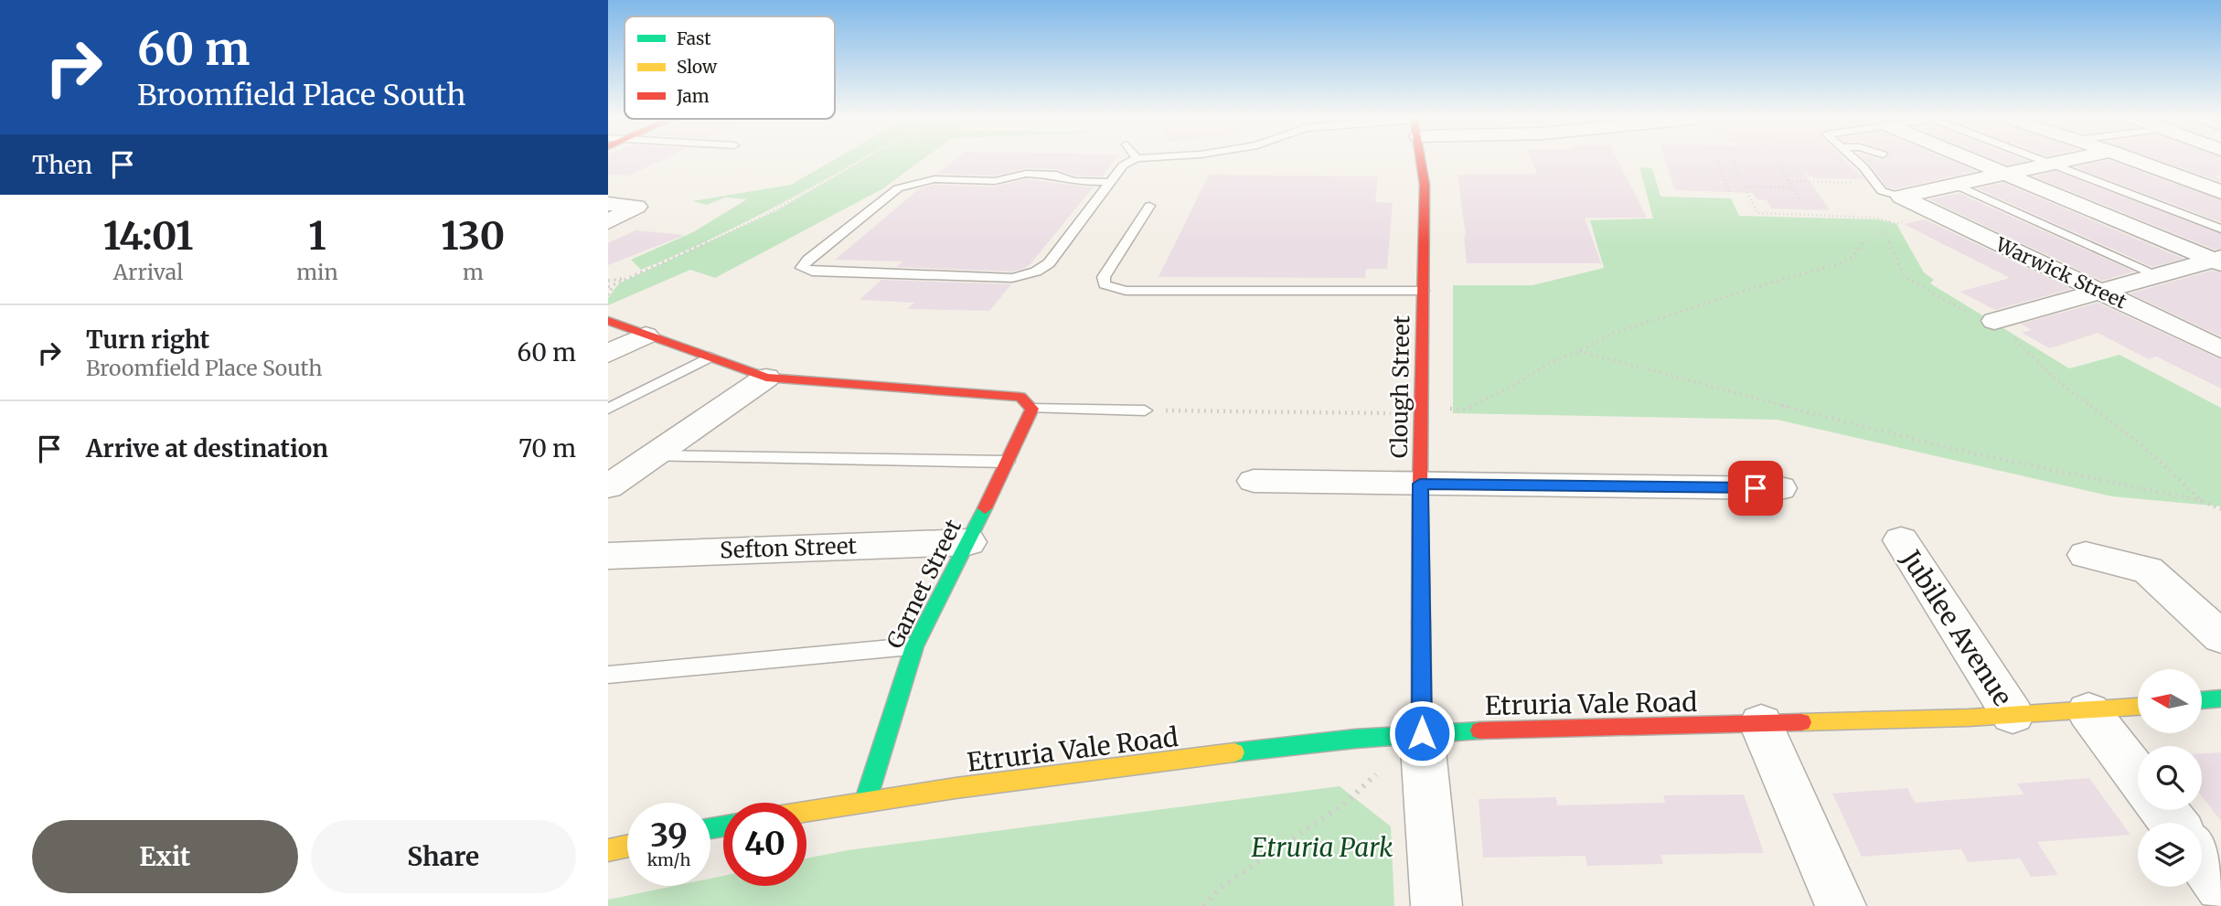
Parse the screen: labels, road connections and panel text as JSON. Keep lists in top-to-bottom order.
{
  "streets": {
    "street": [
      "Warwick Street",
      "Clough Street",
      "Sefton Street",
      "Garnet Street",
      "Jubilee Avenue",
      "Etruria Vale Road"
    ]
  },
  "crossings": [
    ["Clough Street", "Etruria Vale Road"],
    ["Sefton Street", "Garnet Street"],
    ["Garnet Street", "Etruria Vale Road"],
    ["Jubilee Avenue", "Etruria Vale Road"]
  ],
  "parks": ["Etruria Park"],
  "legend": ["Fast", "Slow", "Jam"],
  "north": "left",
  "page": {
    "turn": ["60 m", "Broomfield Place South"],
    "then": "Then",
    "eta": [
      "14:01",
      "Arrival",
      "1",
      "min",
      "130",
      "m"
    ],
    "list": [
      {
        "name": "Turn right",
        "note": "Broomfield Place South",
        "value": "60 m"
      },
      {
        "name": "Arrive at destination",
        "value": "70 m"
      }
    ],
    "speed": "39 km/h",
    "limit": "40",
    "buttons": ["Exit", "Share"]
  }
}
